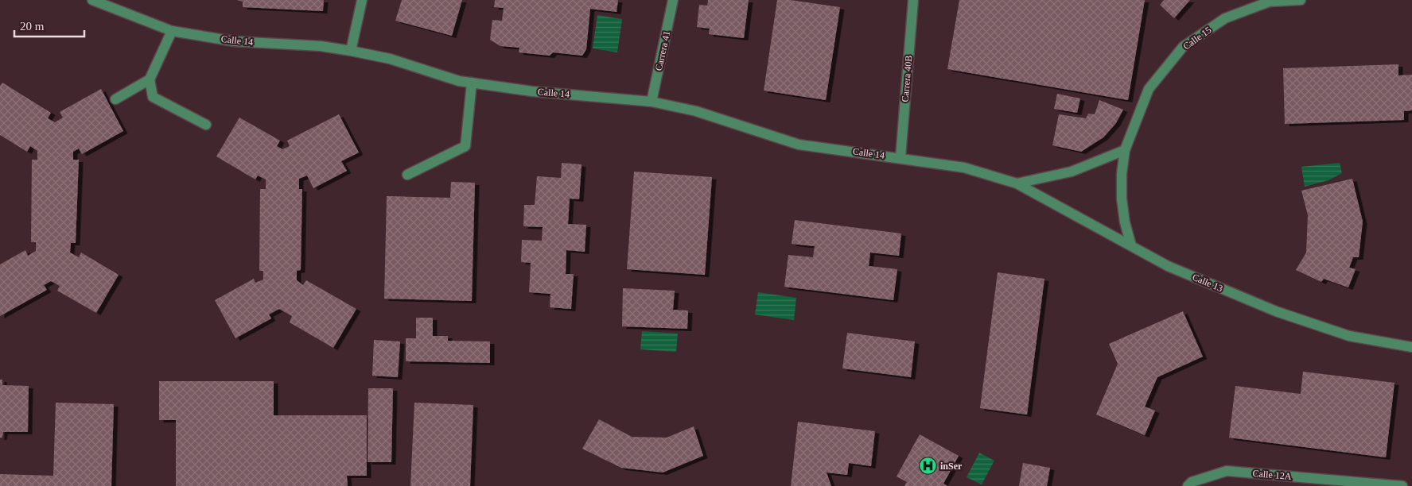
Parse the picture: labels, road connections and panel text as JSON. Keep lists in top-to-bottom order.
{
  "streets": {
    "street": [
      "Calle 15",
      "Calle 14",
      "Carrera 41",
      "Carrera 40B",
      "Calle 13",
      "Calle 12A"
    ]
  },
  "crossings": [
    ["Calle 15", "Calle 13"],
    ["Calle 14", "Carrera 41"],
    ["Calle 14", "Carrera 40B"],
    ["Calle 14", "Calle 13"]
  ],
  "places": {
    "hospital": ["inSer"]
  },
  "scale_bar": "20 m"
}
